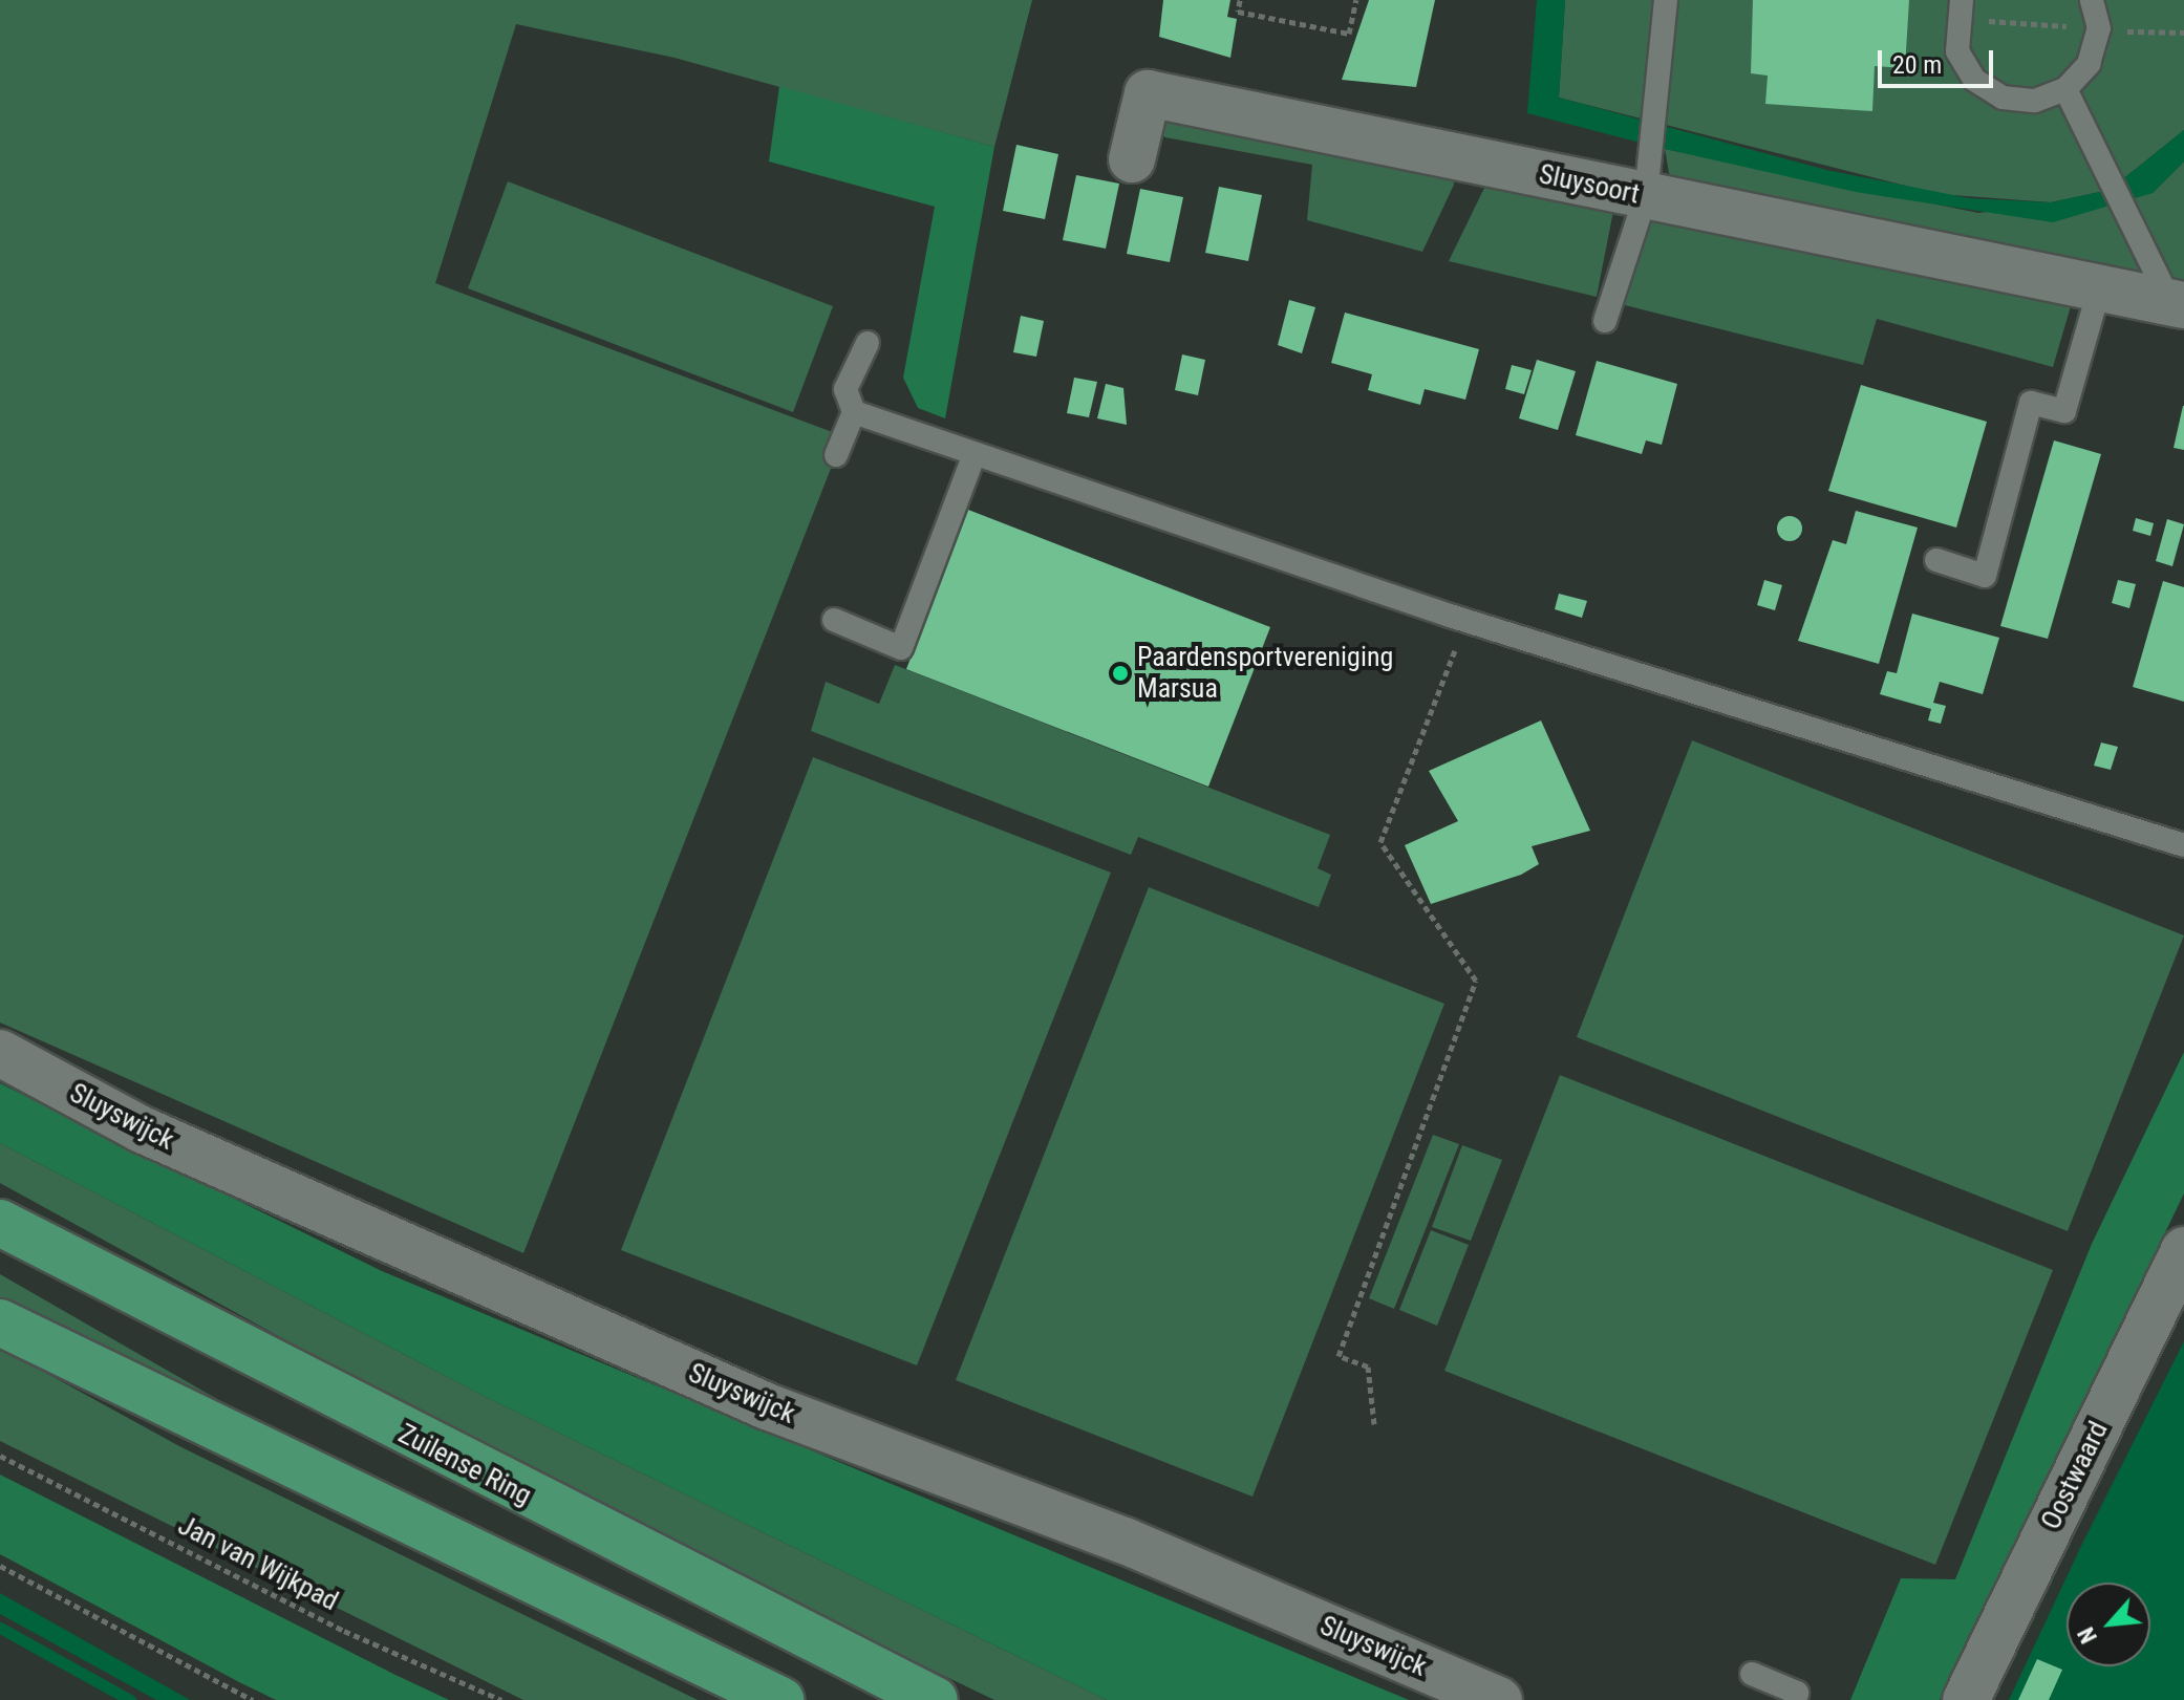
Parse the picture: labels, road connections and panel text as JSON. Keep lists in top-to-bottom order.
{
  "streets": {
    "main road": ["Zuilense Ring"],
    "street": ["Sluysoort", "Sluyswijck", "Oostwaard"],
    "path": ["Jan van Wijkpad"]
  },
  "places": ["Paardensportvereniging Marsua"],
  "scale_bar": "20 m",
  "north": "bottom left"
}
